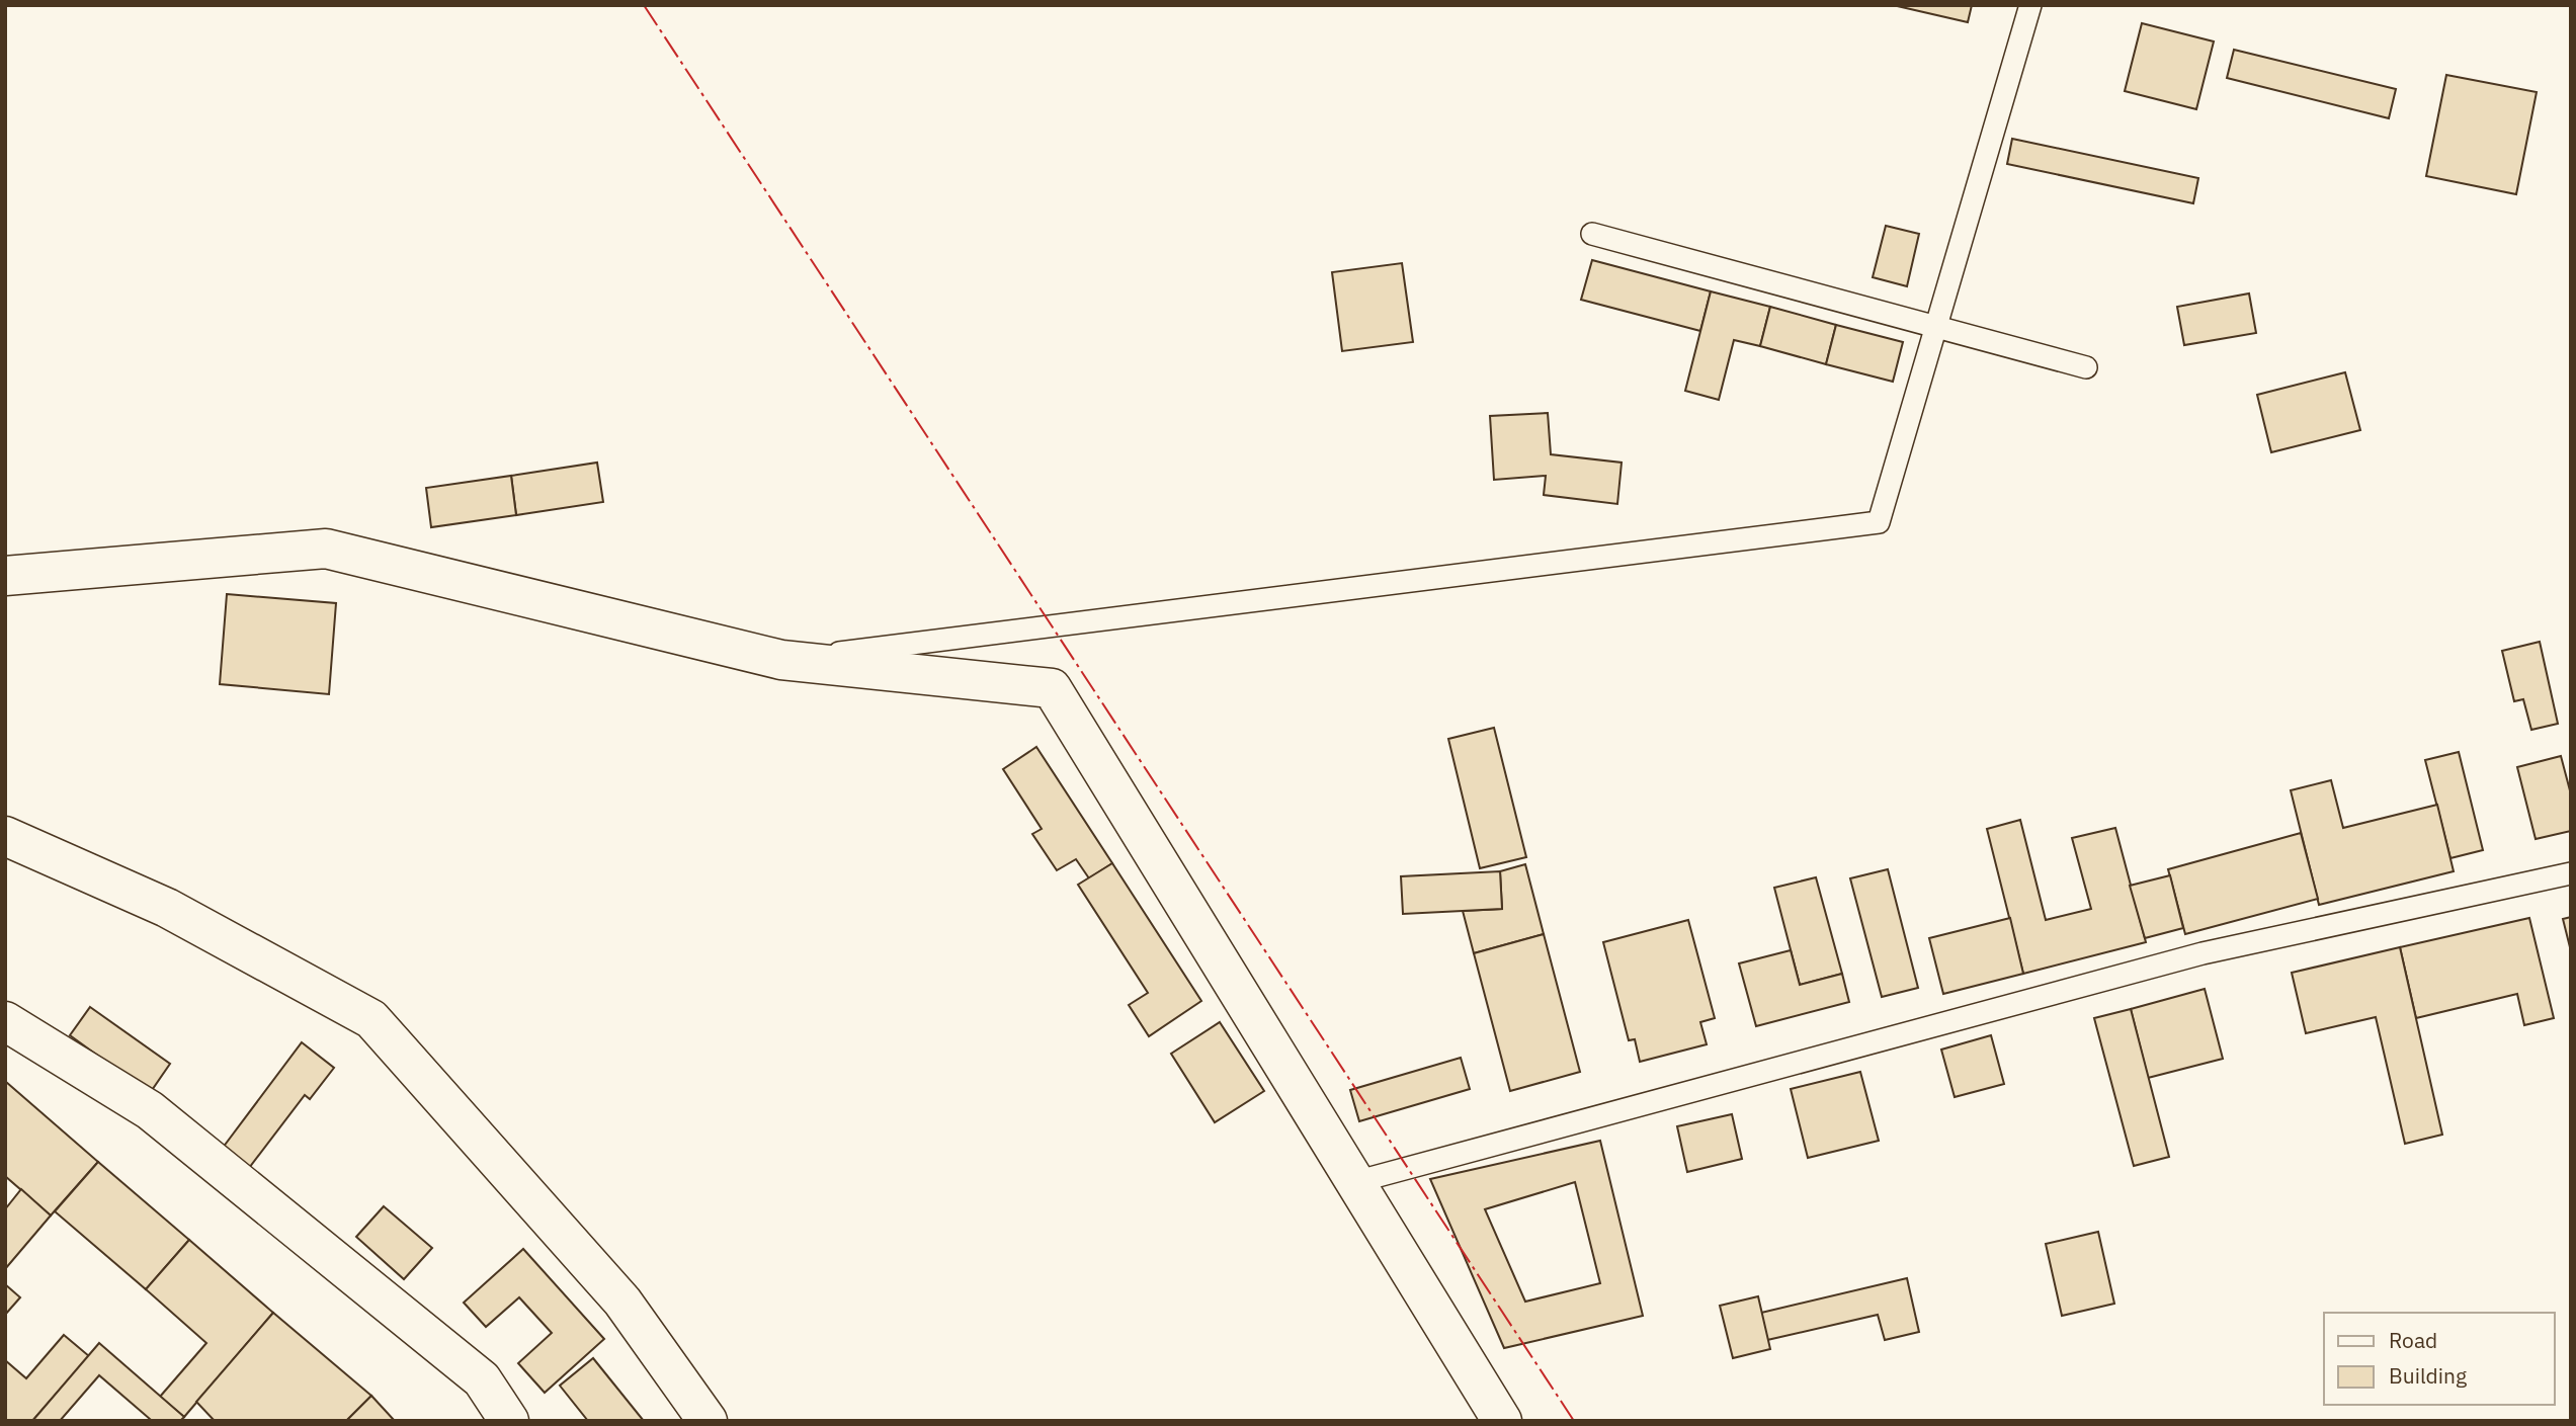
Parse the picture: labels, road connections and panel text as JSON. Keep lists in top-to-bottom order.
{
  "legend": ["Road", "Building"]
}
